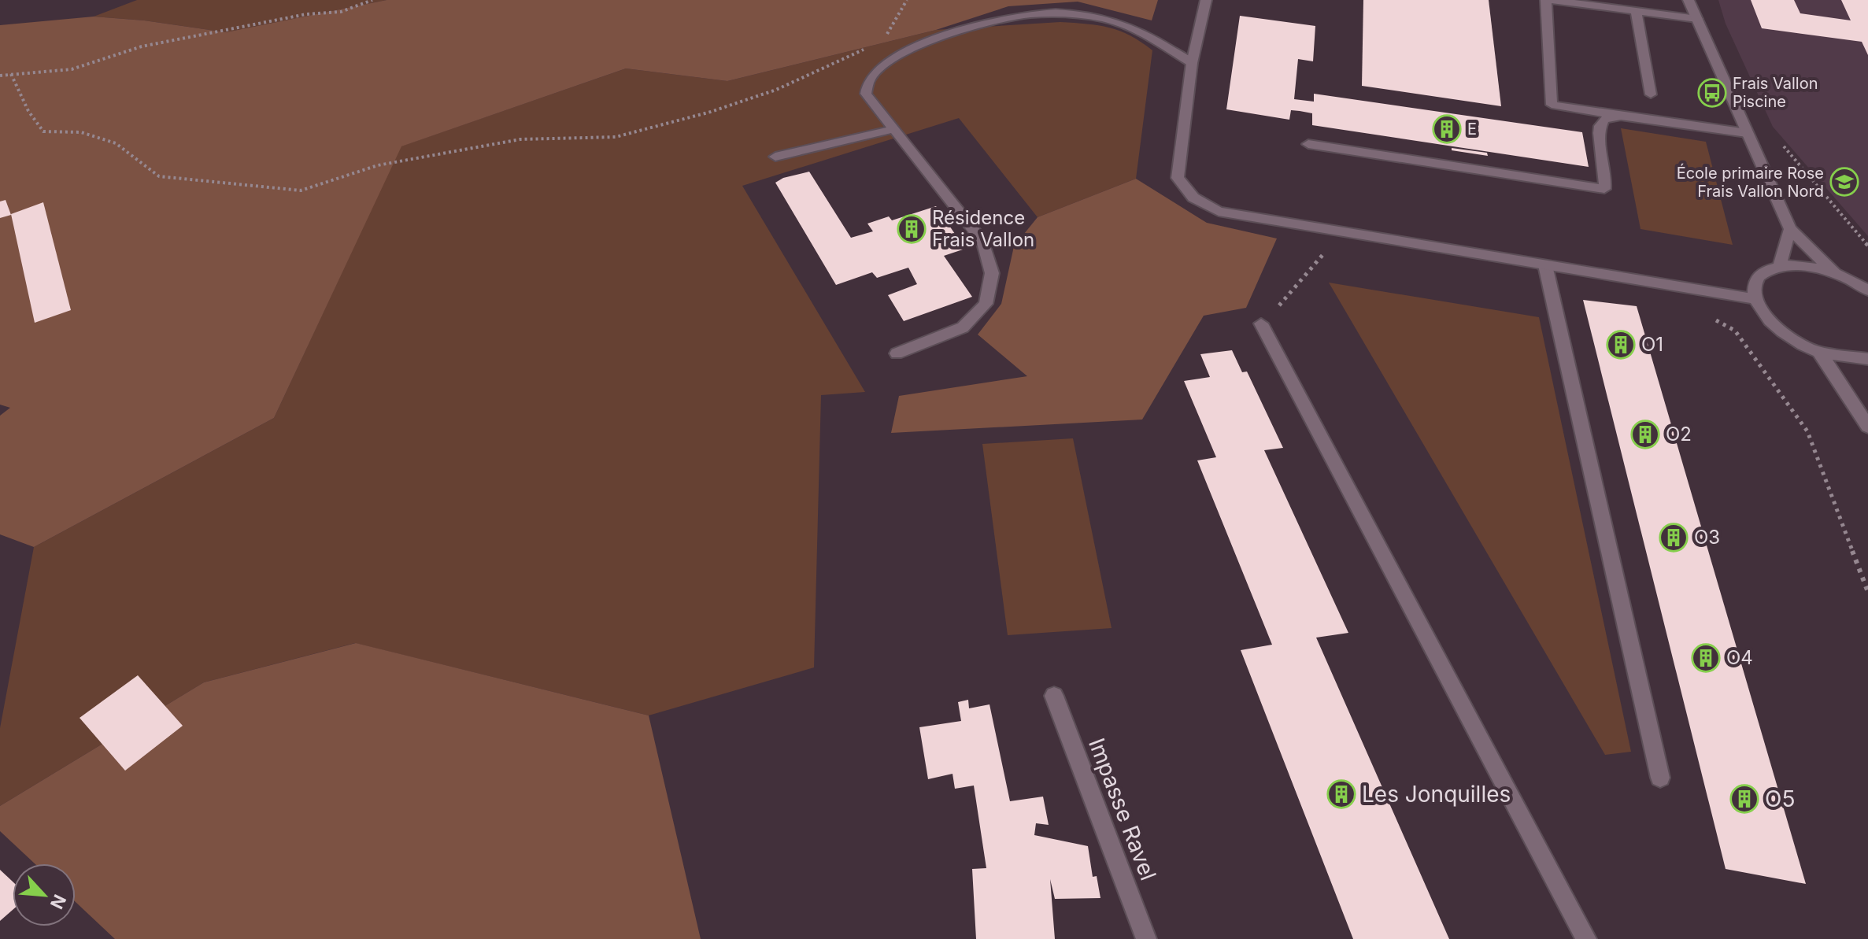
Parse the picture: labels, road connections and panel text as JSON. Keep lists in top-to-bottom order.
{
  "streets": {
    "street": ["Impasse Ravel"]
  },
  "places": {
    "bus stop": ["Frais Vallon Piscine"],
    "building": [
      "E",
      "Résidence Frais Vallon",
      "O1",
      "O2",
      "O3",
      "O4",
      "Les Jonquilles",
      "O5"
    ],
    "school or university": ["École primaire Rose Frais Vallon Nord"]
  },
  "north": "bottom right"
}
